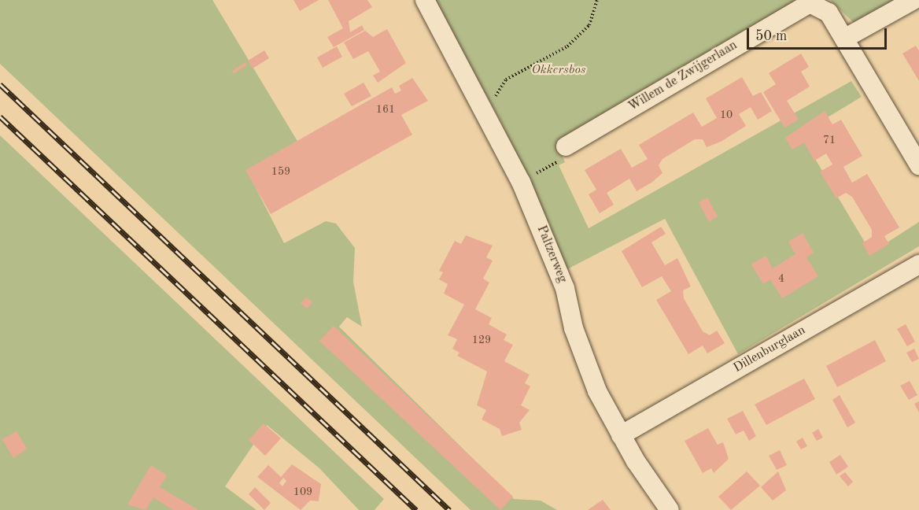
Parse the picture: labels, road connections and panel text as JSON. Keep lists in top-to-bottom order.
{
  "streets": {
    "street": ["Willem de Zwijgerlaan", "Paltzerweg", "Dillenburglaan"]
  },
  "crossings": [
    ["Paltzerweg", "Dillenburglaan"]
  ],
  "parks": ["Okkersbos"],
  "house_numbers": [
    "161",
    "10",
    "71",
    "159",
    "4",
    "129",
    "109"
  ],
  "scale_bar": "50 m"
}
